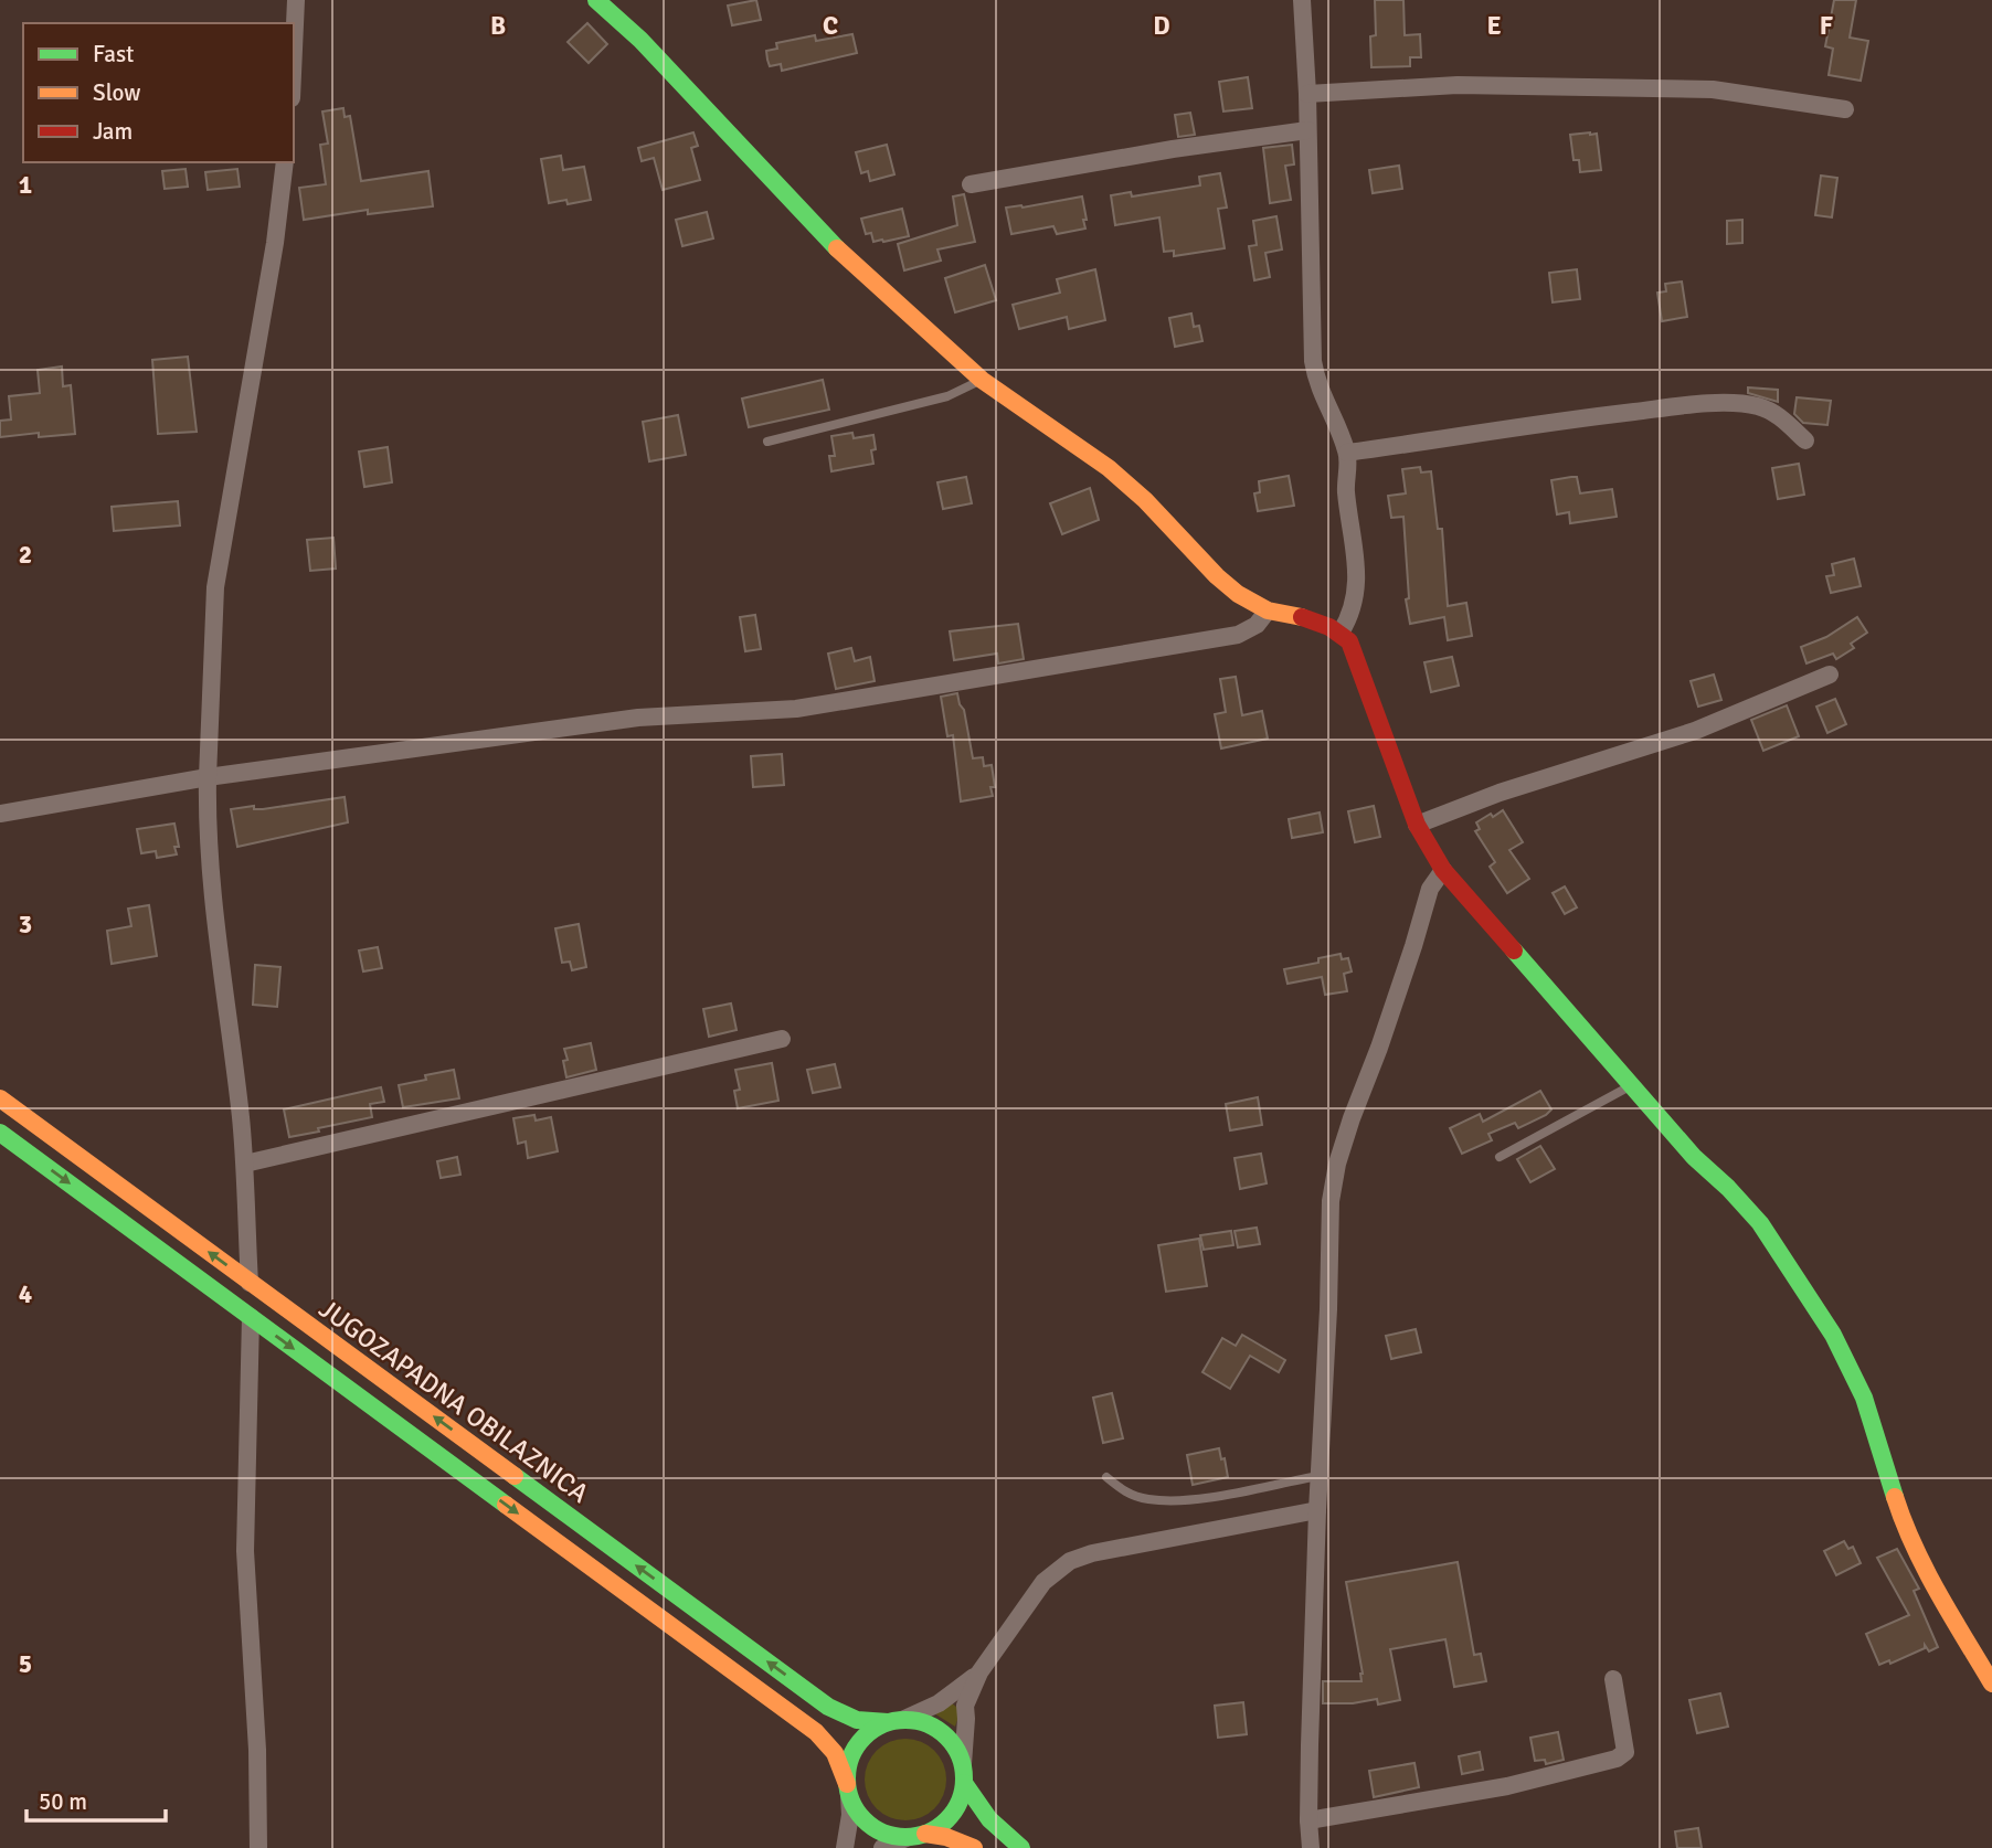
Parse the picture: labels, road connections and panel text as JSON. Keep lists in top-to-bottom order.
{
  "streets": {
    "main road": ["JUGOZAPADNA OBILAZNICA"]
  },
  "legend": ["Fast", "Slow", "Jam"],
  "scale_bar": "50 m",
  "grid": {
    "columns": [
      "B",
      "C",
      "D",
      "E",
      "F"
    ],
    "rows": [
      "1",
      "2",
      "3",
      "4",
      "5"
    ]
  }
}
